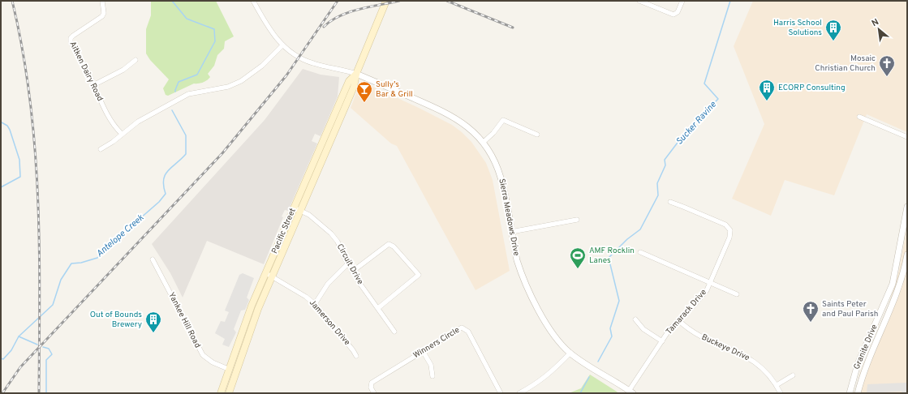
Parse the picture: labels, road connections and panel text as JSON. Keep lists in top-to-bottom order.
{
  "streets": {
    "main road": ["Pacific Street"],
    "street": [
      "Aitken Dairy Road",
      "Sierra Meadows Drive",
      "Circuit Drive",
      "Tamarack Drive",
      "Yankee Hill Road",
      "Jamerson Drive",
      "Winners Circle",
      "Granite Drive",
      "Buckeye Drive"
    ]
  },
  "crossings": [
    ["Sierra Meadows Drive", "Pacific Street"],
    ["Sierra Meadows Drive", "Tamarack Drive"],
    ["Pacific Street", "Circuit Drive"],
    ["Pacific Street", "Yankee Hill Road"],
    ["Pacific Street", "Jamerson Drive"],
    ["Tamarack Drive", "Buckeye Drive"]
  ],
  "water": ["Sucker Ravine", "Antelope Creek"],
  "places": {
    "building": ["Harris School Solutions", "ECORP Consulting", "Out of Bounds Brewery"],
    "church": ["Mosaic Christian Church", "Saints Peter and Paul Parish"],
    "bar": ["Sully's Bar & Grill"],
    "sports": ["AMF Rocklin Lanes"]
  },
  "north": "top left"
}
